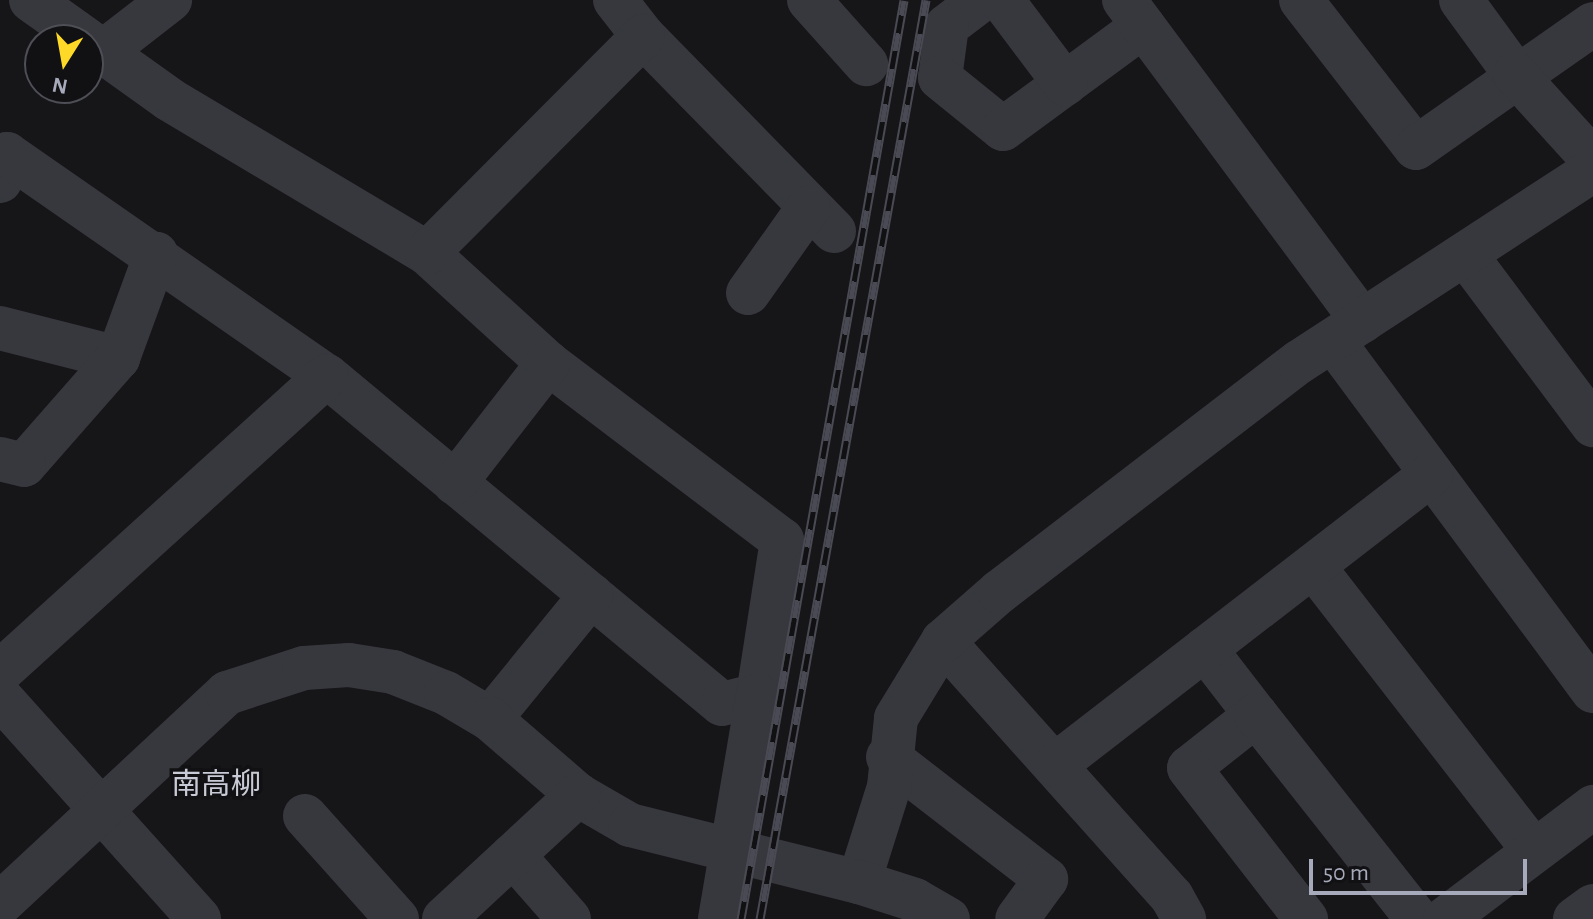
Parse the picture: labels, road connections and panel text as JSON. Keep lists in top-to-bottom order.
{
  "districts": ["南高柳"],
  "scale_bar": "50 m",
  "north": "bottom"
}
